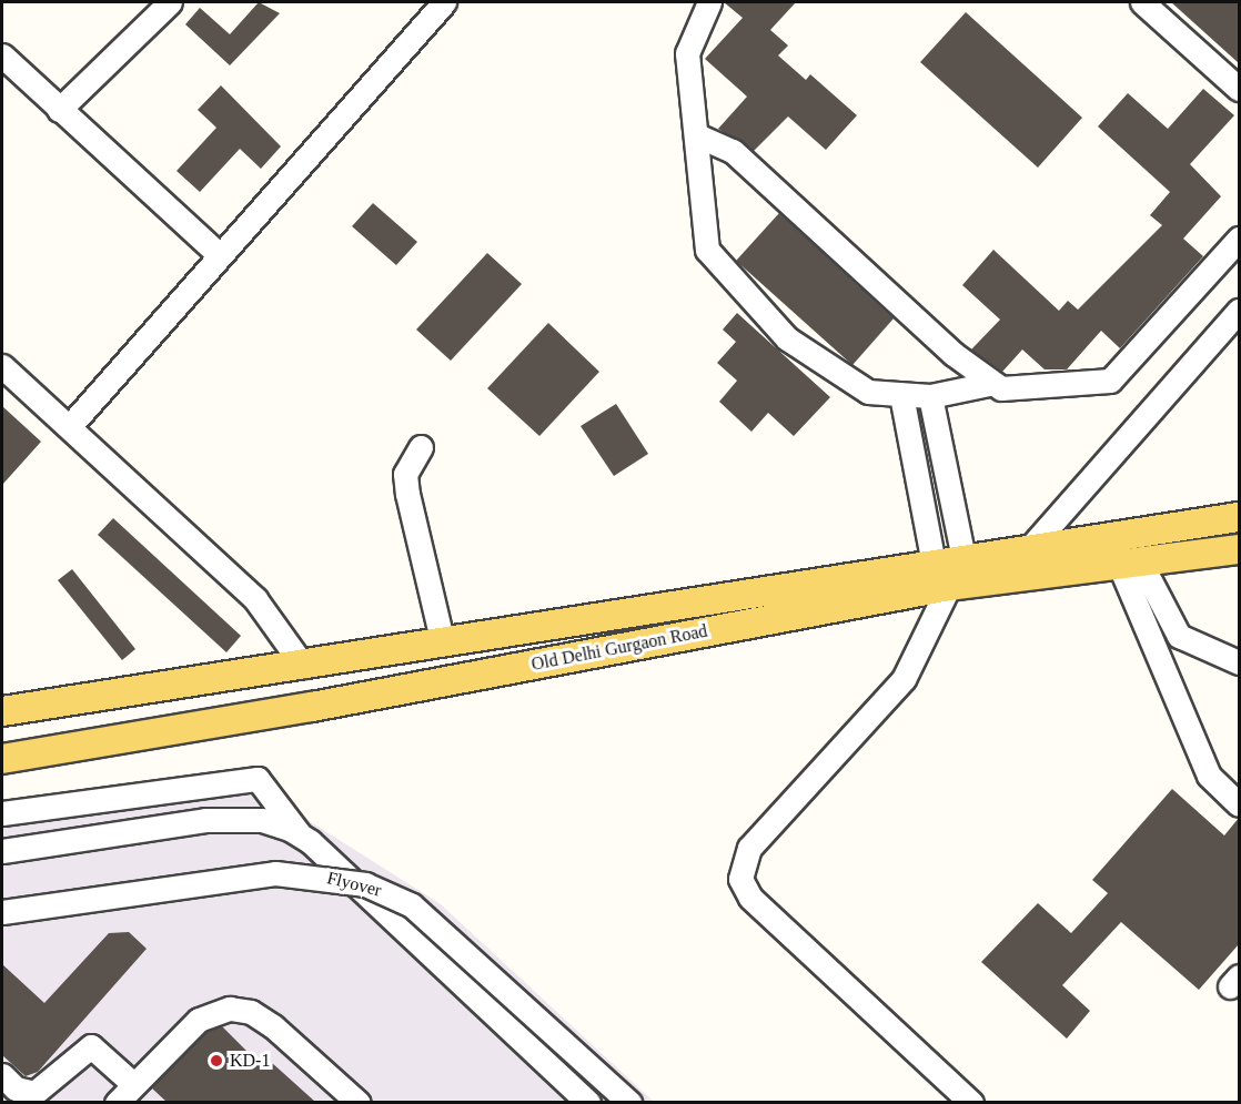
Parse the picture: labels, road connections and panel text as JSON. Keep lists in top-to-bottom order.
{
  "streets": {
    "main road": ["Old Delhi Gurgaon Road"],
    "street": ["Flyover"]
  },
  "places": ["KD-1"]
}
